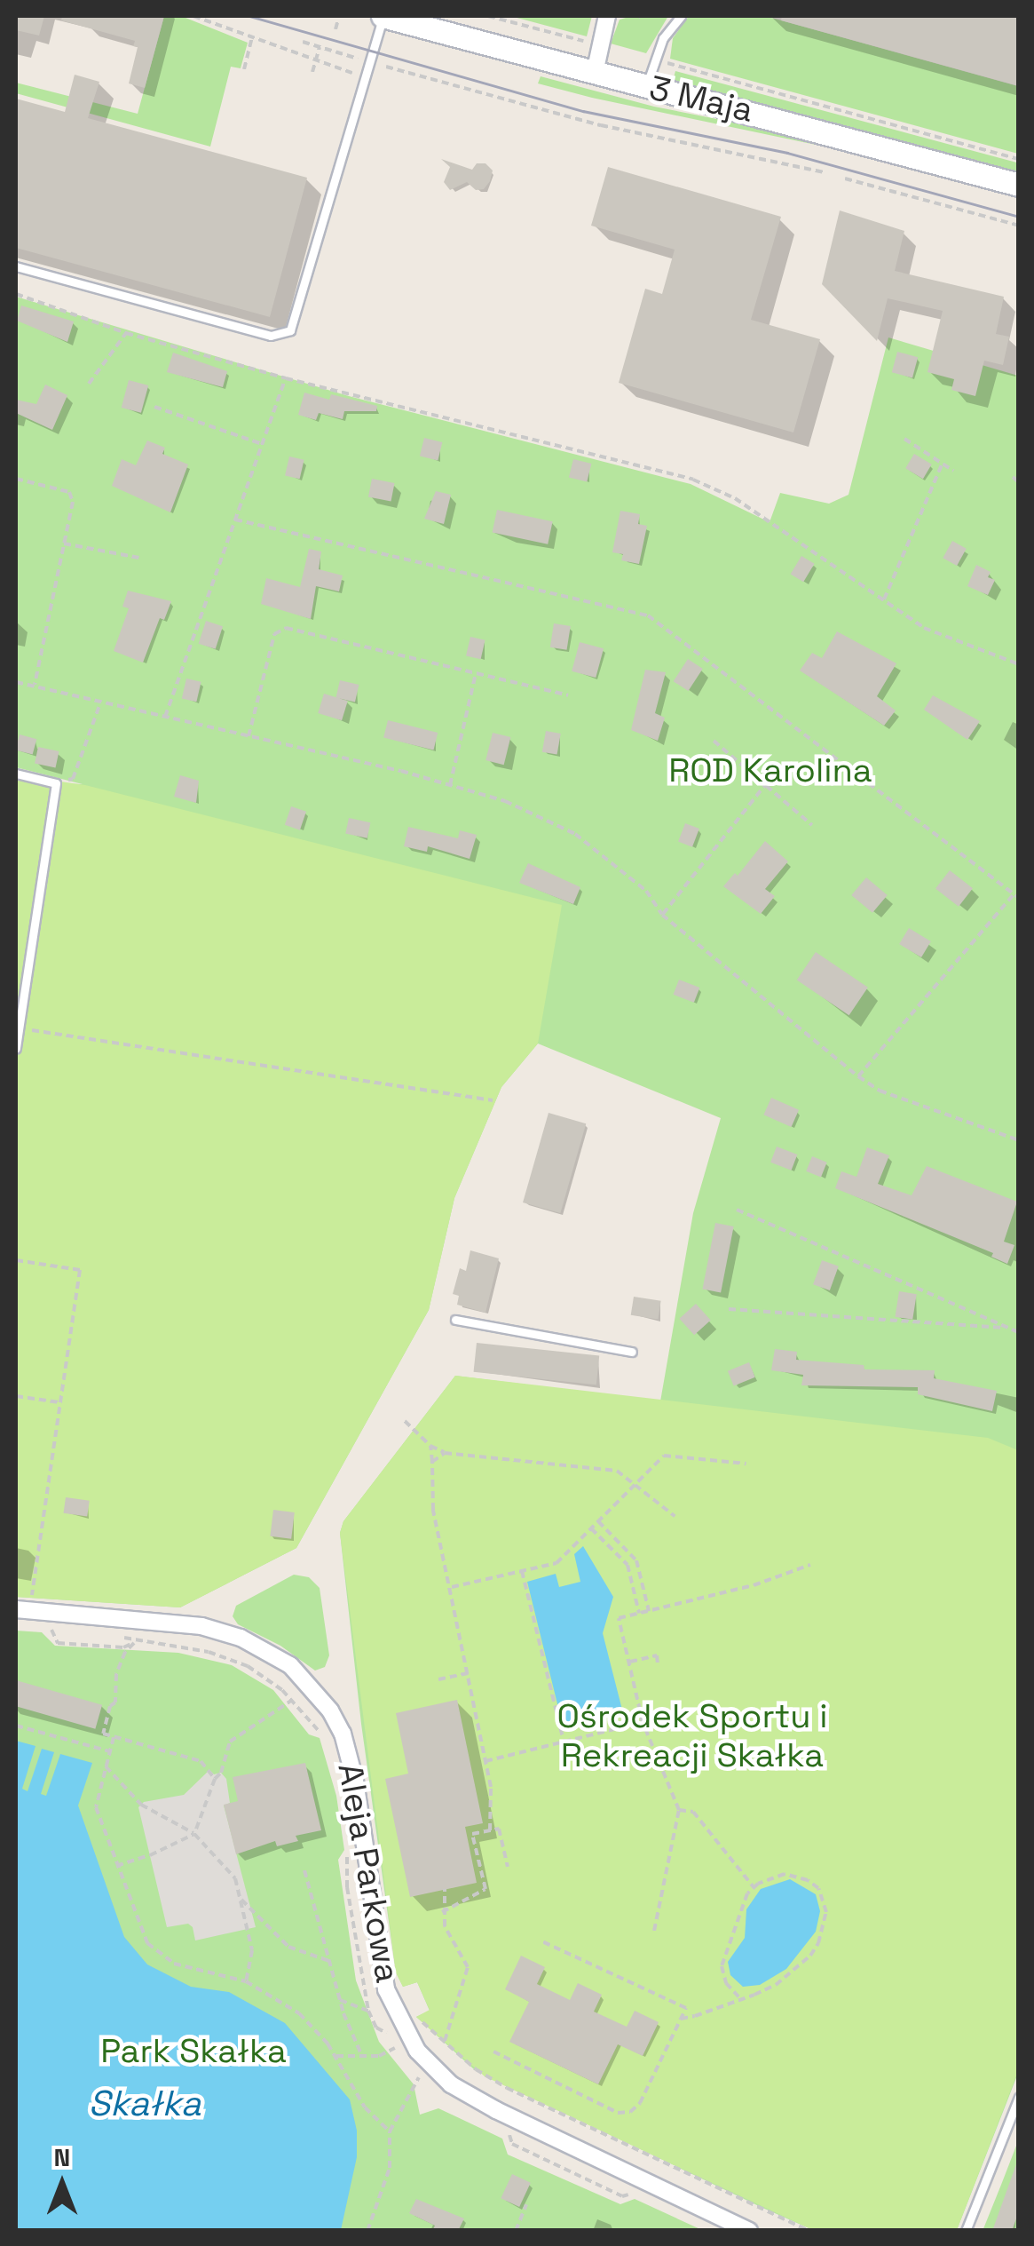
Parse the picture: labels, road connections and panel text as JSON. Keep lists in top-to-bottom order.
{
  "streets": {
    "street": ["3 Maja", "Aleja Parkowa"]
  },
  "water": ["Skałka"],
  "parks": ["ROD Karolina", "Ośrodek Sportu i Rekreacji Skałka", "Park Skałka"],
  "north": "top"
}
